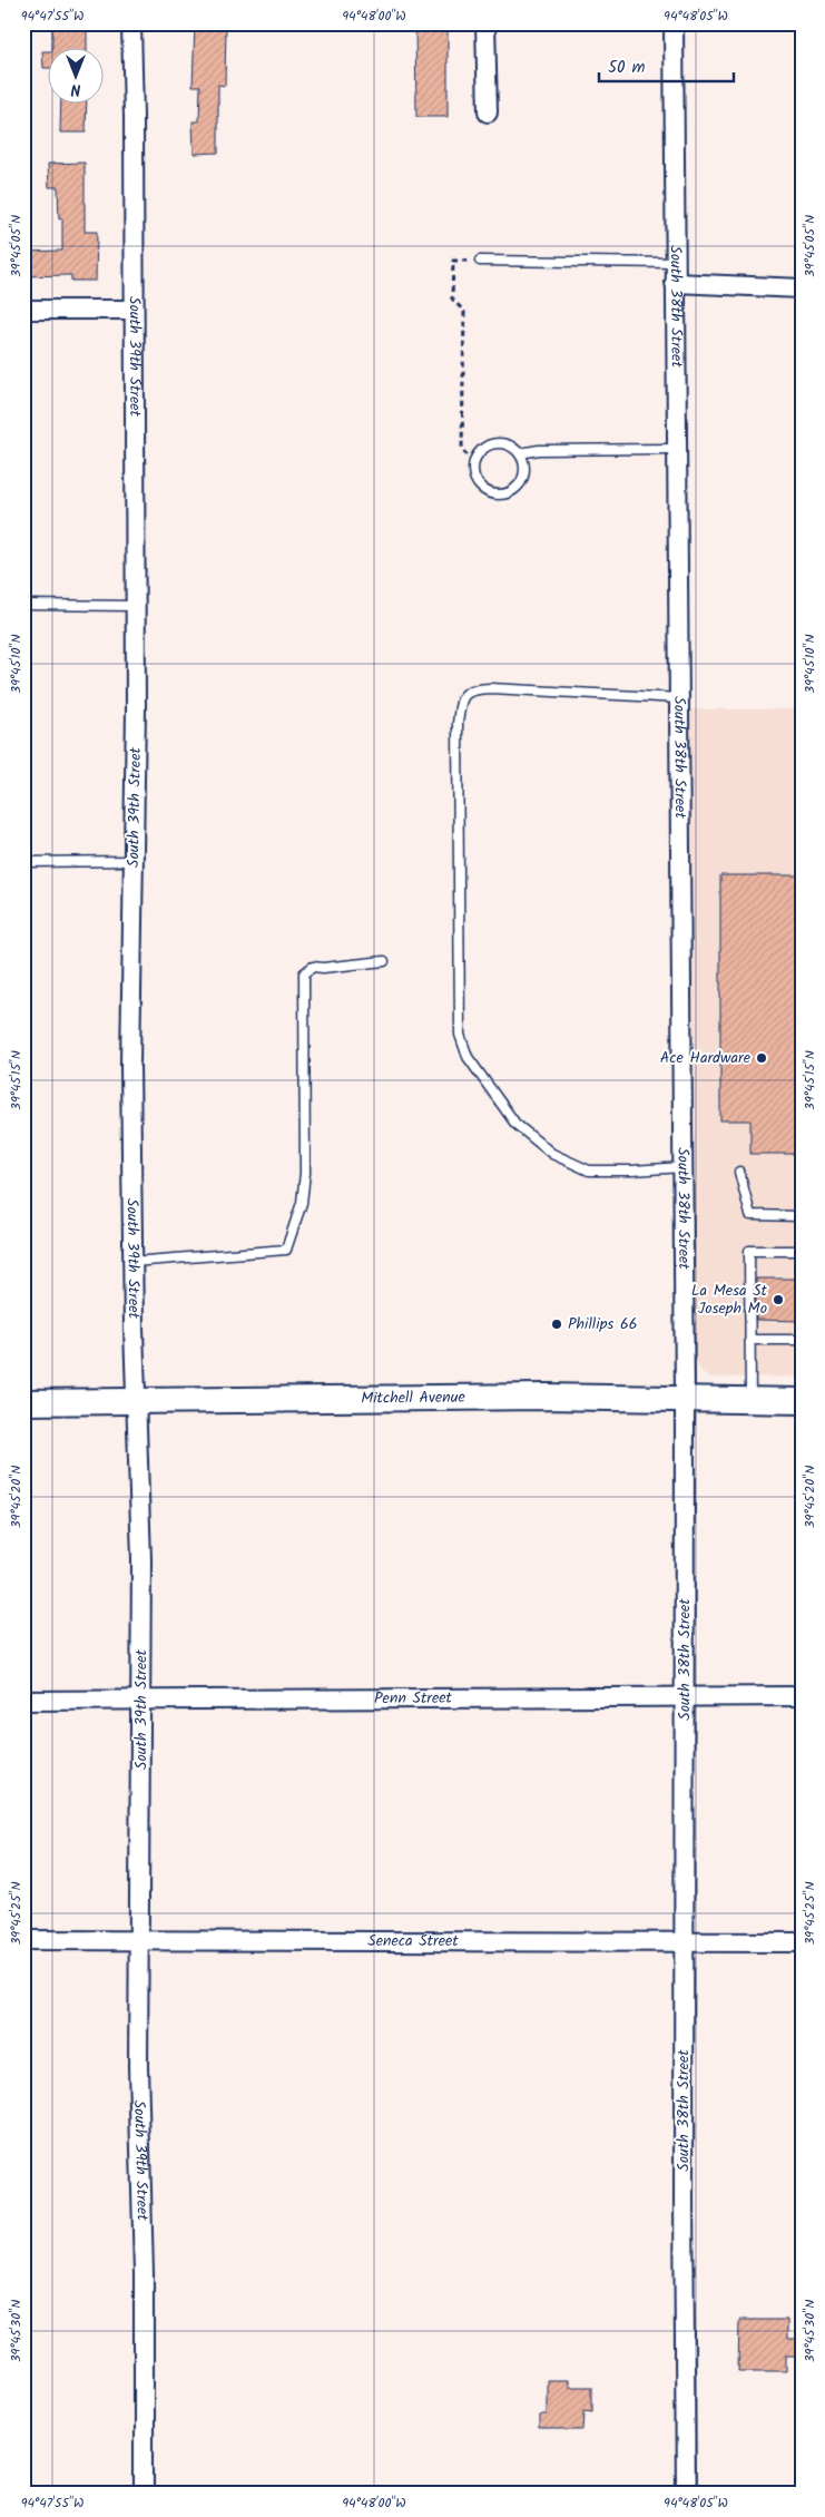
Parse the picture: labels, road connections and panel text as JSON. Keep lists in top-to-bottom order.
{
  "streets": {
    "street": [
      "South 38th Street",
      "South 39th Street",
      "Mitchell Avenue",
      "Penn Street",
      "Seneca Street"
    ]
  },
  "crossings": [
    ["South 38th Street", "Mitchell Avenue"],
    ["South 38th Street", "Penn Street"],
    ["South 38th Street", "Seneca Street"],
    ["South 39th Street", "Mitchell Avenue"],
    ["South 39th Street", "Penn Street"],
    ["South 39th Street", "Seneca Street"]
  ],
  "places": ["Ace Hardware", "La Mesa St Joseph Mo", "Phillips 66"],
  "scale_bar": "50 m",
  "north": "bottom",
  "coordinates": [
    "94°47'55\"W",
    "94°48'00\"W",
    "94°48'05\"W",
    "39°45'05\"N",
    "39°45'10\"N",
    "39°45'15\"N",
    "39°45'20\"N",
    "39°45'25\"N",
    "39°45'30\"N"
  ]
}
